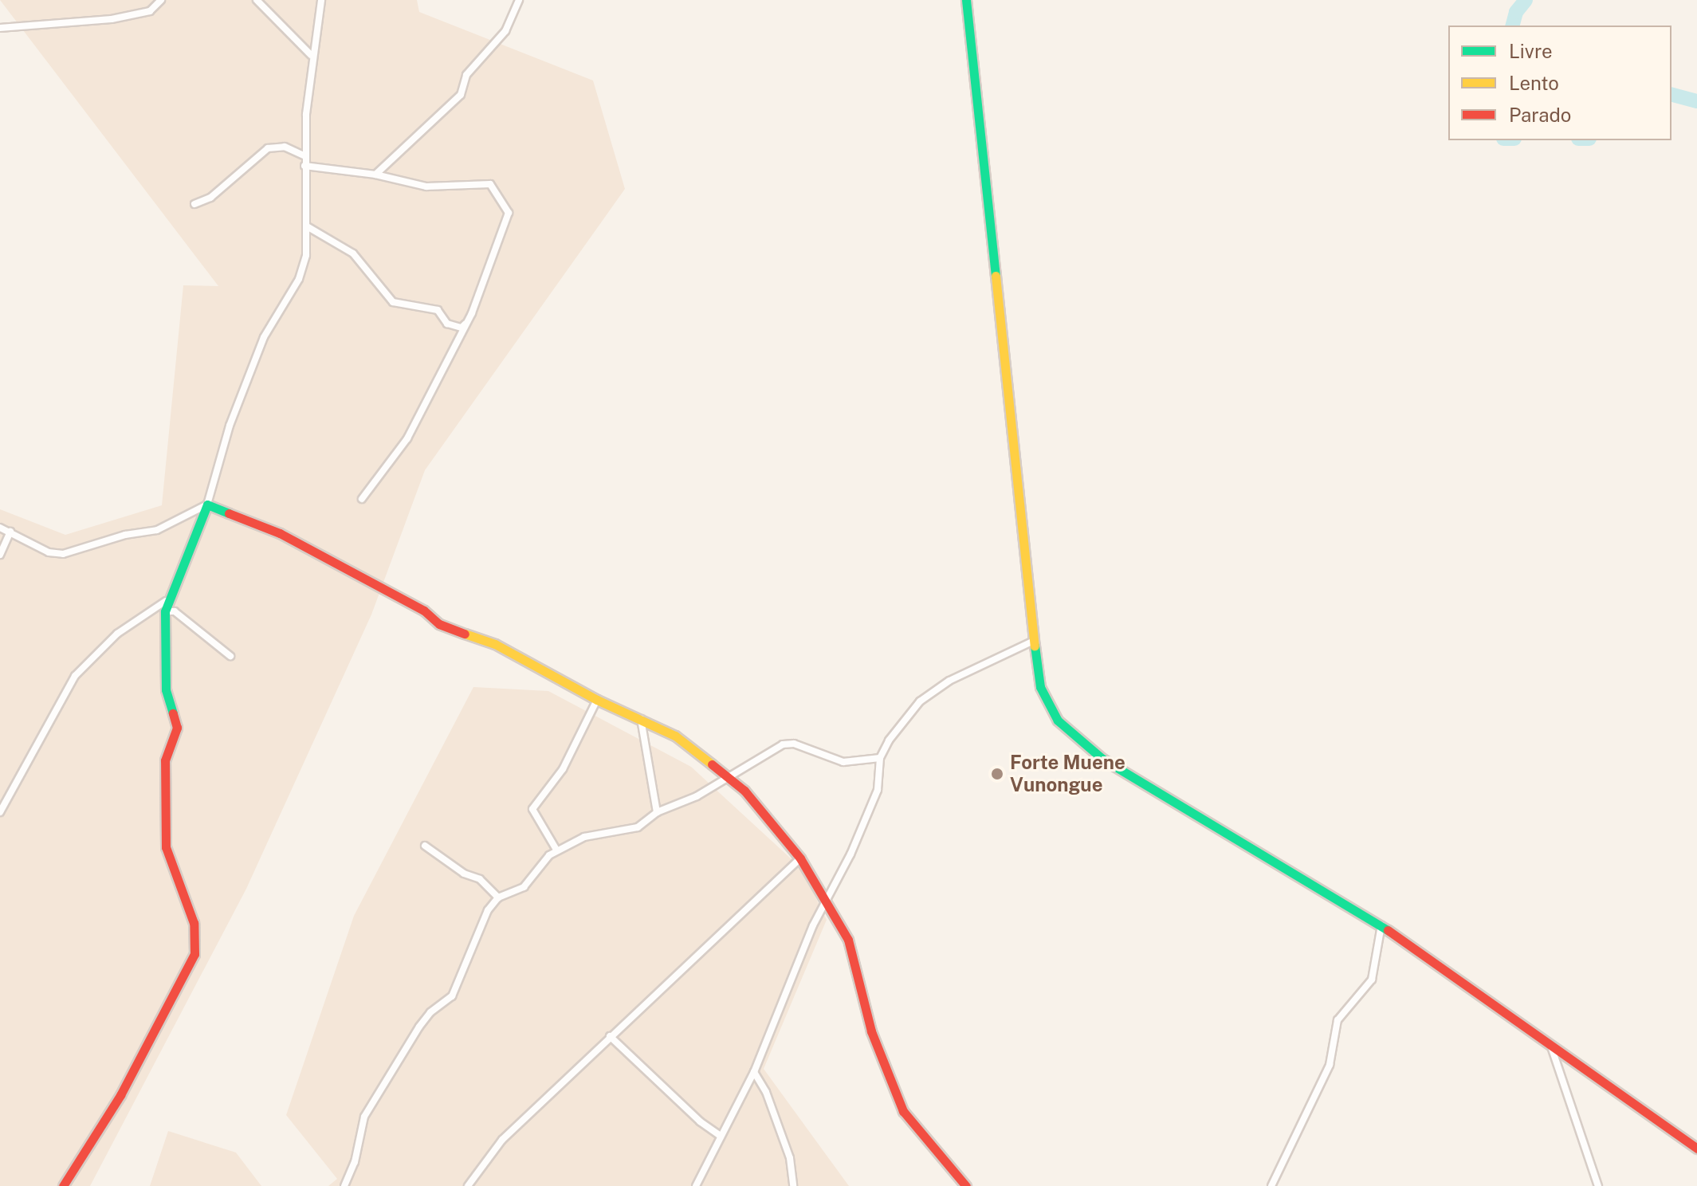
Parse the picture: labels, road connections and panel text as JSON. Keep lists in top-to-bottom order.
{
  "places": ["Forte Muene Vunongue"],
  "legend": ["Livre", "Lento", "Parado"]
}
